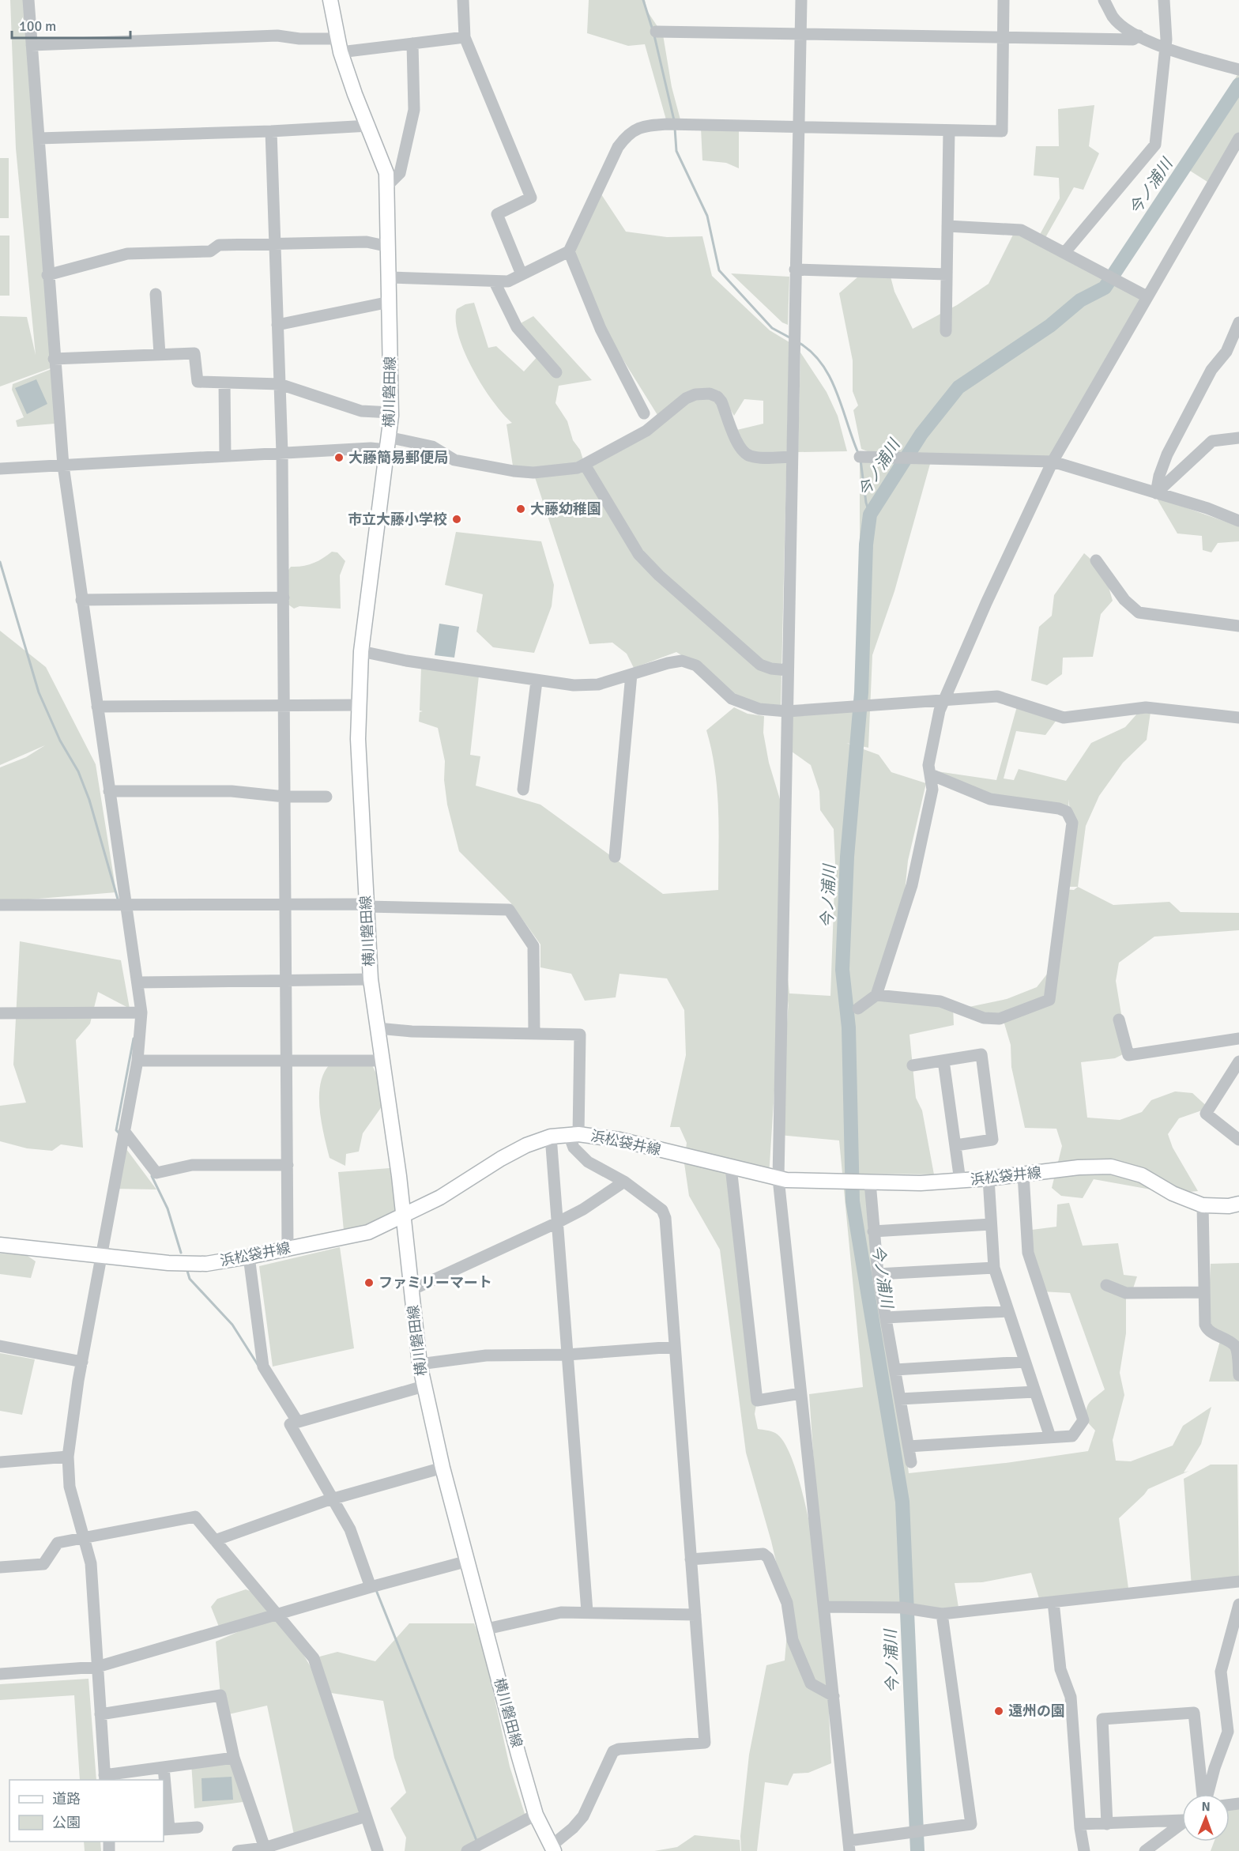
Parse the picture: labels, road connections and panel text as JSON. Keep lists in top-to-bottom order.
{
  "streets": {
    "main road": ["横川磐田線", "浜松袋井線"]
  },
  "crossings": [
    ["横川磐田線", "浜松袋井線"]
  ],
  "water": ["今ノ浦川"],
  "places": [
    "大藤簡易郵便局",
    "大藤幼稚園",
    "市立大藤小学校",
    "ファミリーマート",
    "遠州の園"
  ],
  "legend": ["道路", "公園"],
  "scale_bar": "100 m",
  "north": "top"
}
